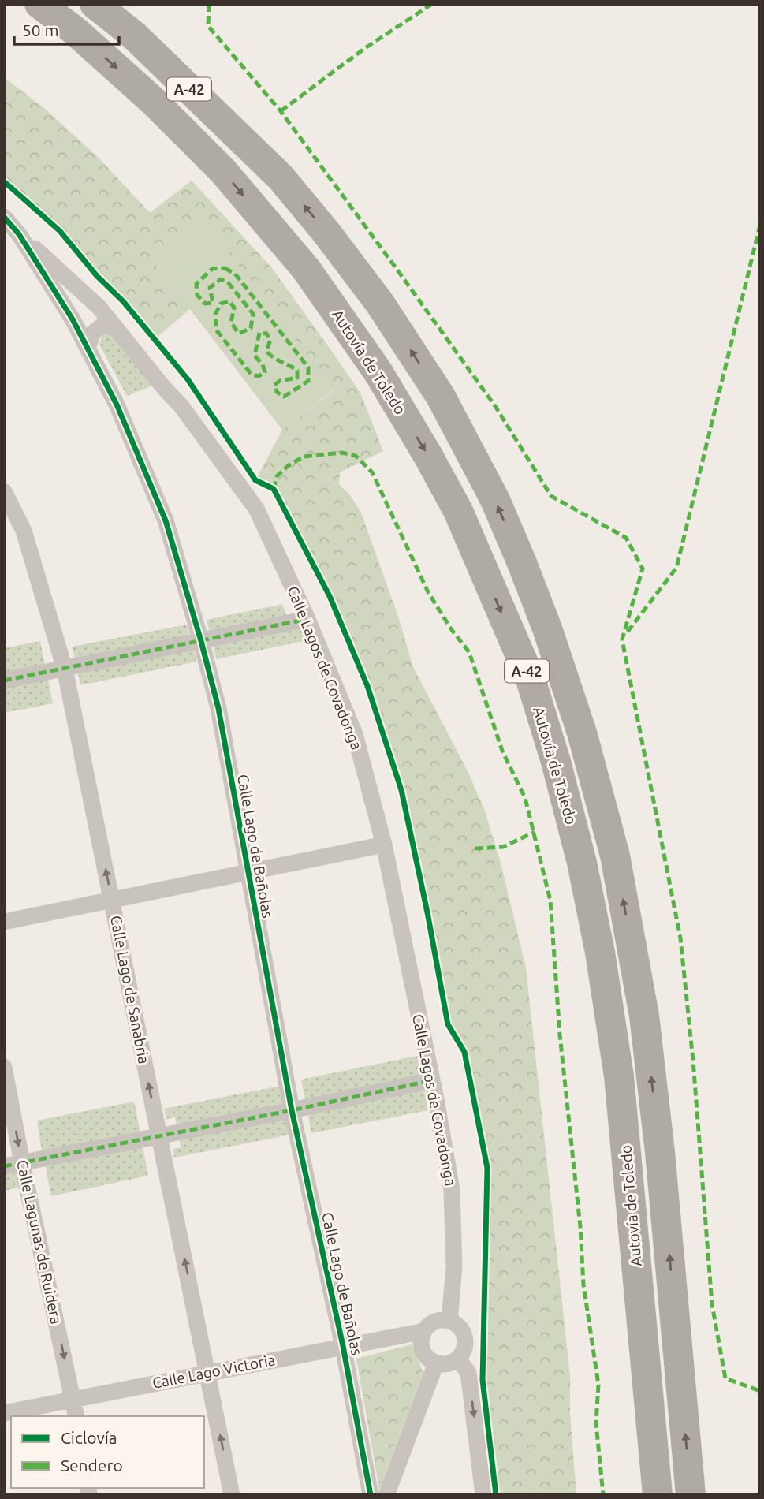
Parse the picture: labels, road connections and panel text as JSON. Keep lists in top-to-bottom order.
{
  "streets": {
    "highway": ["A-42", "Autovía de Toledo"],
    "street": [
      "Calle Lagos de Covadonga",
      "Calle Lago de Bañolas",
      "Calle Lago de Sanabria",
      "Calle Lagunas de Ruidera",
      "Calle Lago Victoria"
    ]
  },
  "crossings": [
    ["Calle Lagos de Covadonga", "Calle Lago de Bañolas"],
    ["Calle Lagos de Covadonga", "Calle Lago Victoria"],
    ["Calle Lago de Bañolas", "Calle Lago Victoria"],
    ["Calle Lago de Sanabria", "Calle Lago Victoria"],
    ["Calle Lagunas de Ruidera", "Calle Lago Victoria"]
  ],
  "one_way": ["Calle Lago de Sanabria", "Calle Lagunas de Ruidera"],
  "legend": ["Ciclovía", "Sendero"],
  "scale_bar": "50 m"
}
